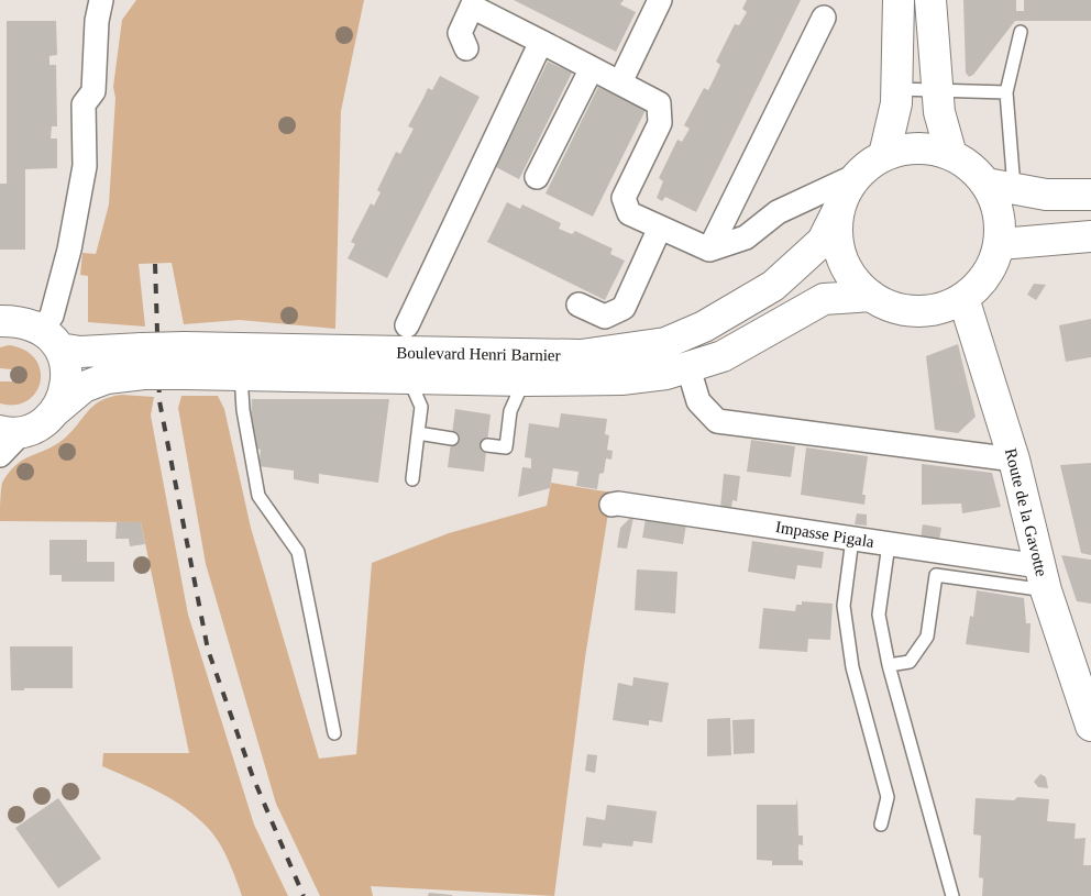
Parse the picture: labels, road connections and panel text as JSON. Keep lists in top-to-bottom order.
{
  "streets": {
    "main road": ["Boulevard Henri Barnier", "Route de la Gavotte"],
    "street": ["Impasse Pigala"]
  },
  "crossings": [
    ["Boulevard Henri Barnier", "Route de la Gavotte"],
    ["Route de la Gavotte", "Impasse Pigala"]
  ]
}
